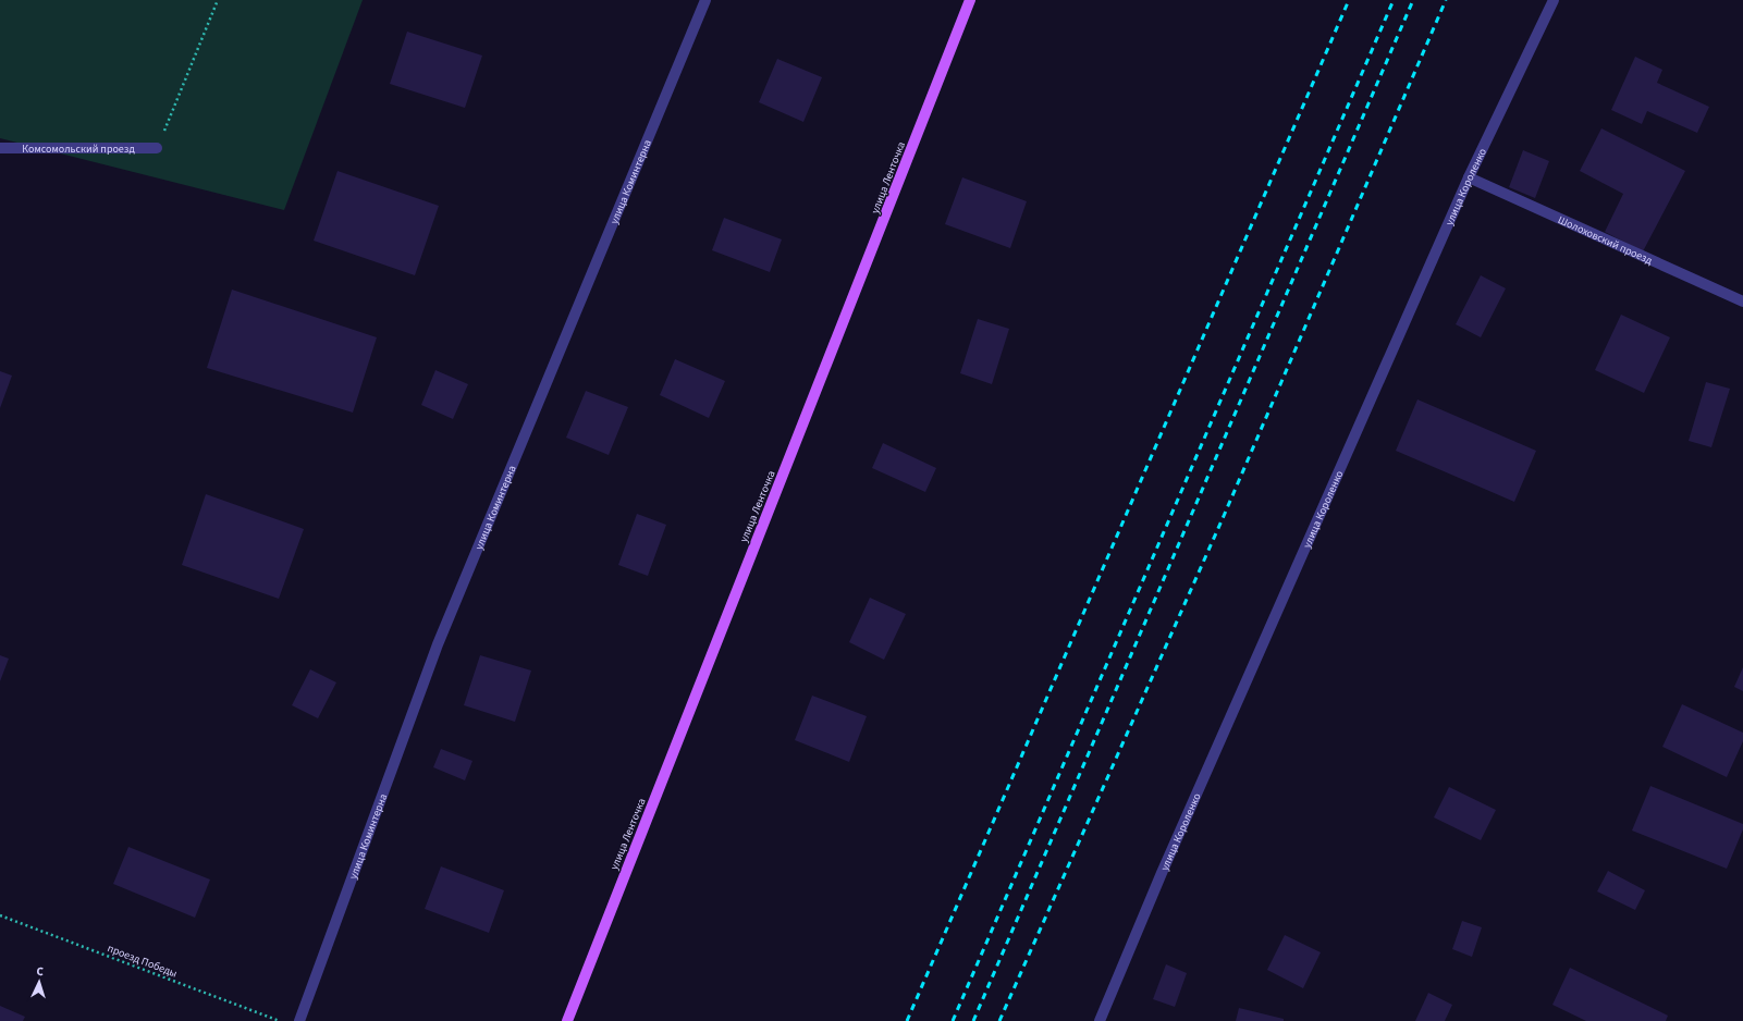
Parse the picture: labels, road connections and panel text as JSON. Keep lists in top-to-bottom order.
{
  "streets": {
    "main road": ["улица Ленточка"],
    "street": [
      "Комсомольский проезд",
      "улица Коминтерна",
      "улица Короленко",
      "Шолоховский проезд"
    ],
    "path": ["проезд Победы"]
  },
  "crossings": [
    ["улица Короленко", "Шолоховский проезд"]
  ],
  "north": "top"
}
